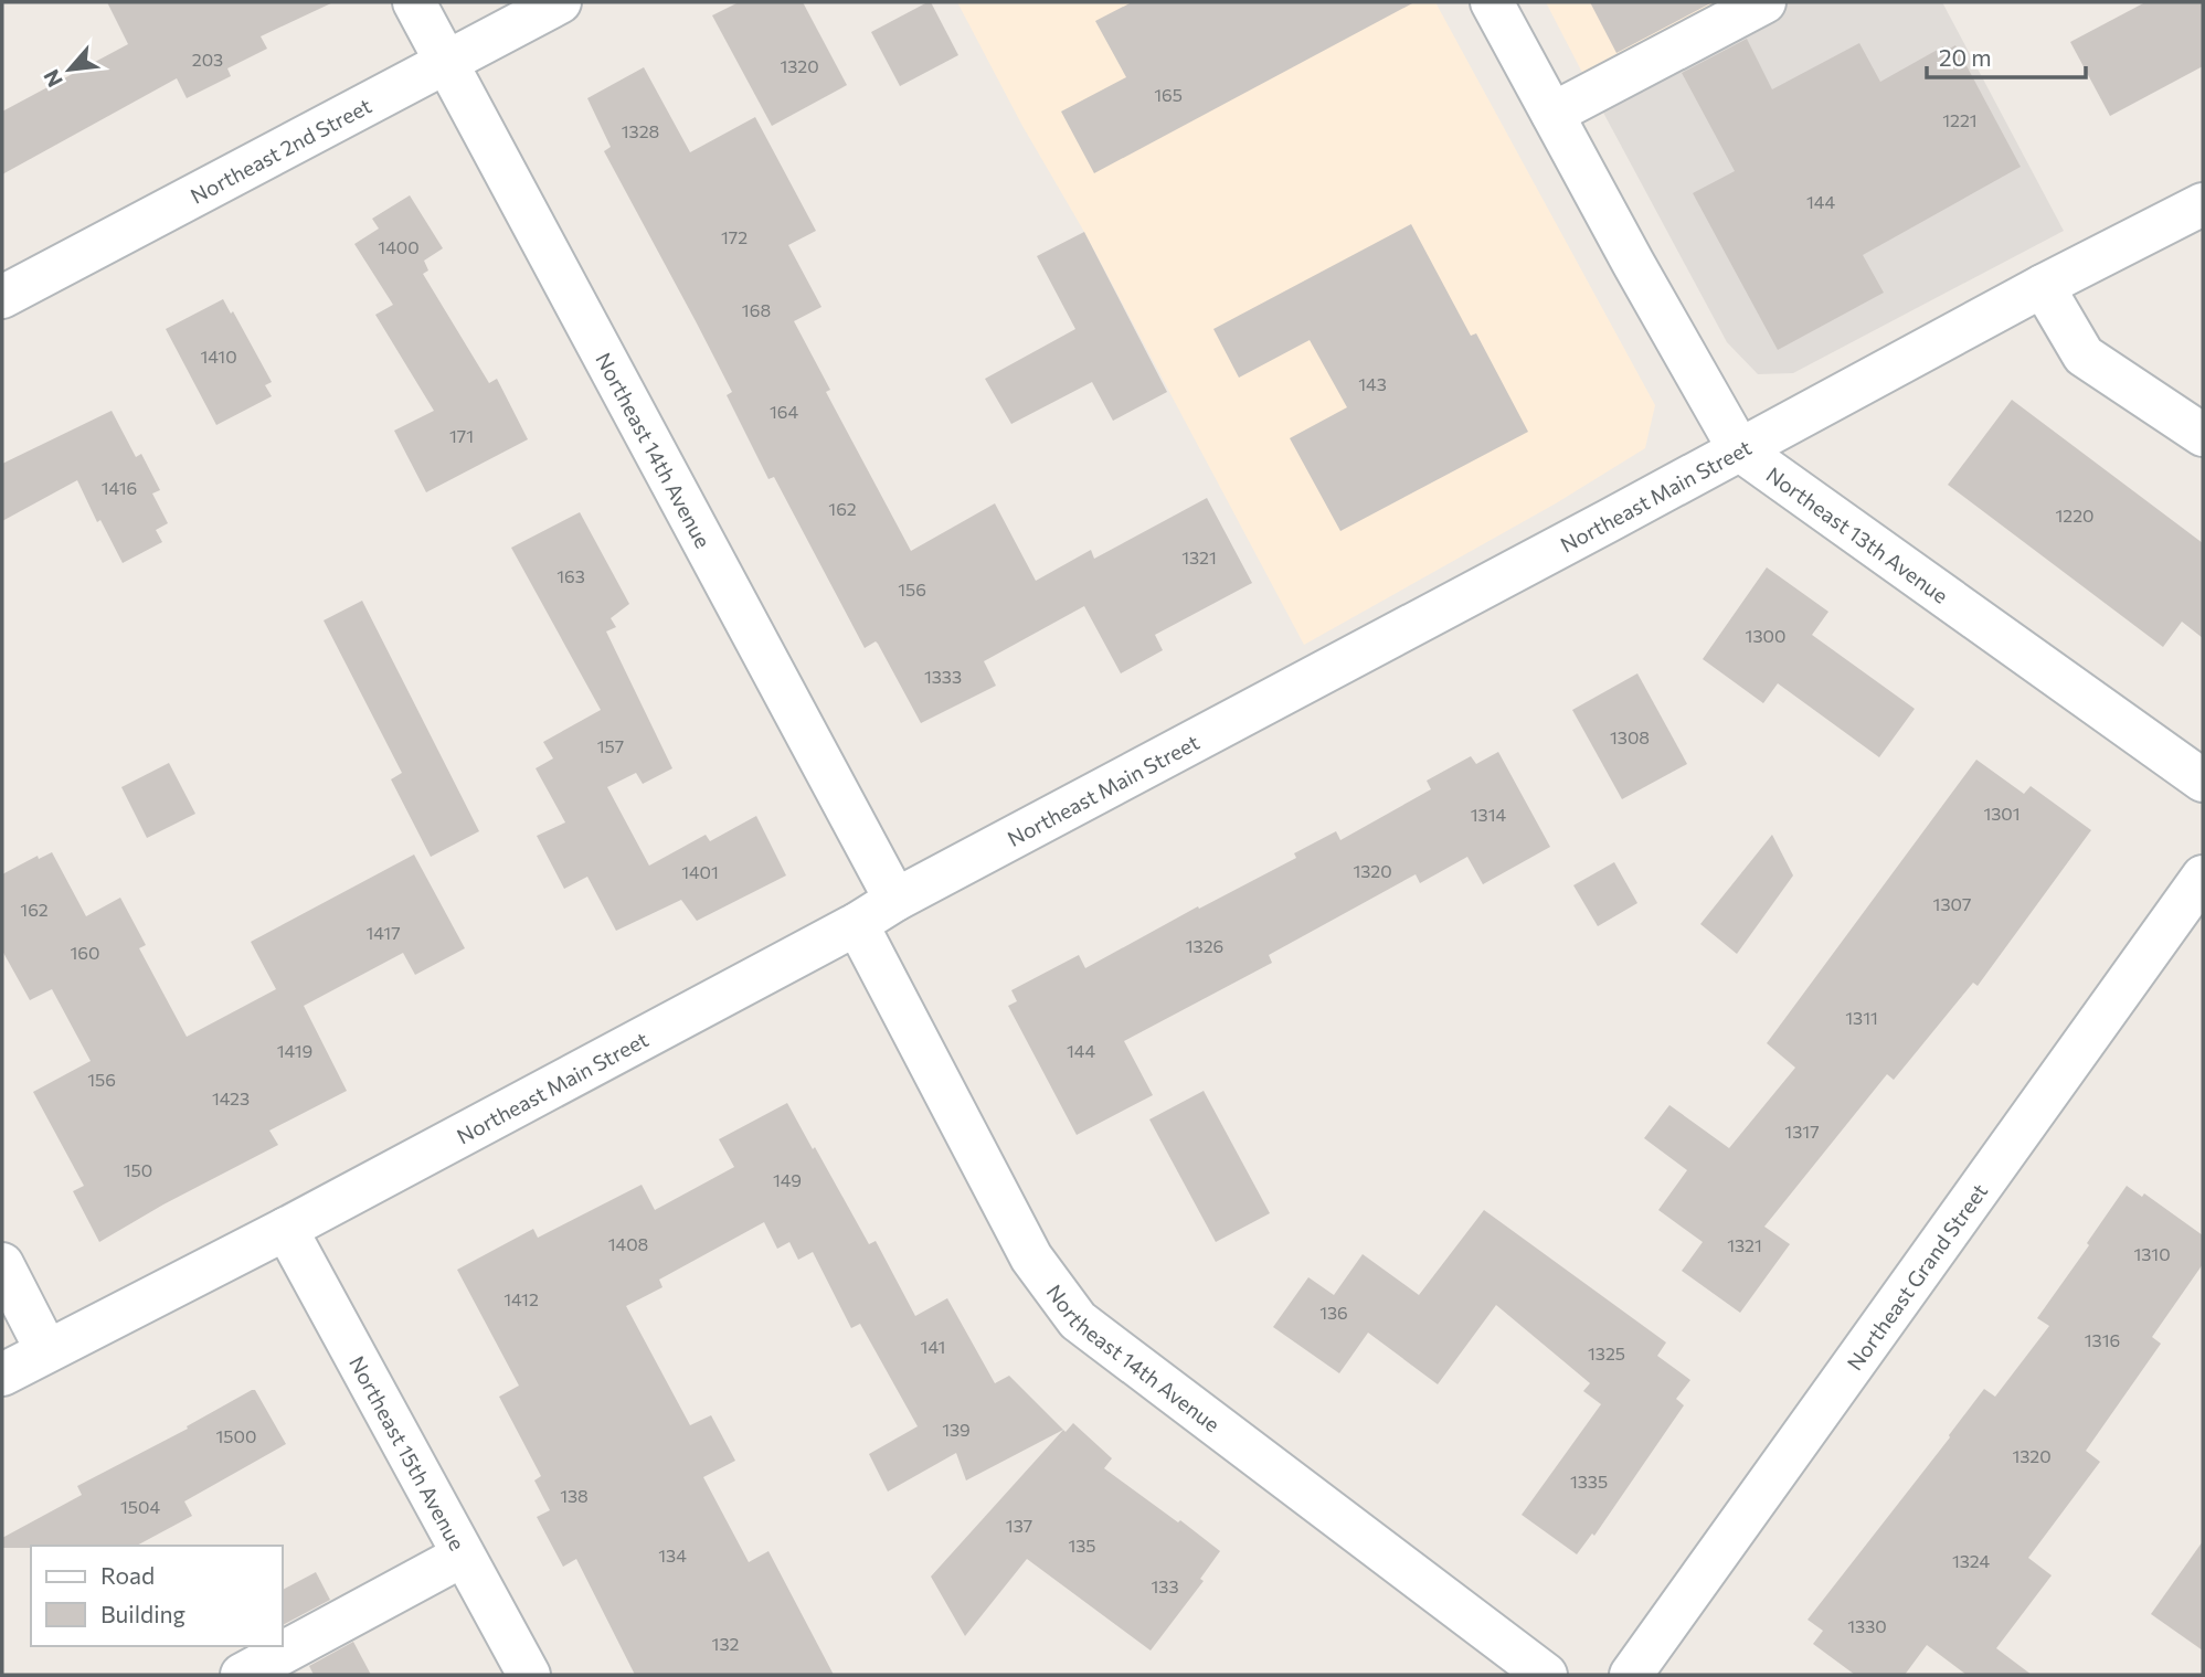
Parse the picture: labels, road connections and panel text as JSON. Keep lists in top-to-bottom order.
{
  "streets": {
    "street": [
      "Northeast 2nd Street",
      "Northeast 14th Avenue",
      "Northeast Main Street",
      "Northeast 13th Avenue",
      "Northeast Grand Street",
      "Northeast 15th Avenue"
    ]
  },
  "crossings": [
    ["Northeast 2nd Street", "Northeast 14th Avenue"],
    ["Northeast 14th Avenue", "Northeast Main Street"],
    ["Northeast Main Street", "Northeast 13th Avenue"],
    ["Northeast Main Street", "Northeast 15th Avenue"]
  ],
  "house_numbers": [
    "203",
    "1320",
    "165",
    "1221",
    "1328",
    "144",
    "172",
    "1400",
    "168",
    "1410",
    "143",
    "164",
    "171",
    "1416",
    "162",
    "1220",
    "1321",
    "163",
    "156",
    "1300",
    "1333",
    "1308",
    "157",
    "1301",
    "1314",
    "1320",
    "1401",
    "1307",
    "162",
    "1417",
    "1326",
    "160",
    "1311",
    "1419",
    "144",
    "156",
    "1423",
    "1317",
    "150",
    "149",
    "1408",
    "1321",
    "1310",
    "1412",
    "136",
    "1316",
    "141",
    "1325",
    "139",
    "1500",
    "1320",
    "1335",
    "138",
    "1504",
    "137",
    "135",
    "134",
    "1324",
    "133",
    "1330",
    "132"
  ],
  "legend": ["Road", "Building"],
  "scale_bar": "20 m",
  "north": "bottom left"
}
